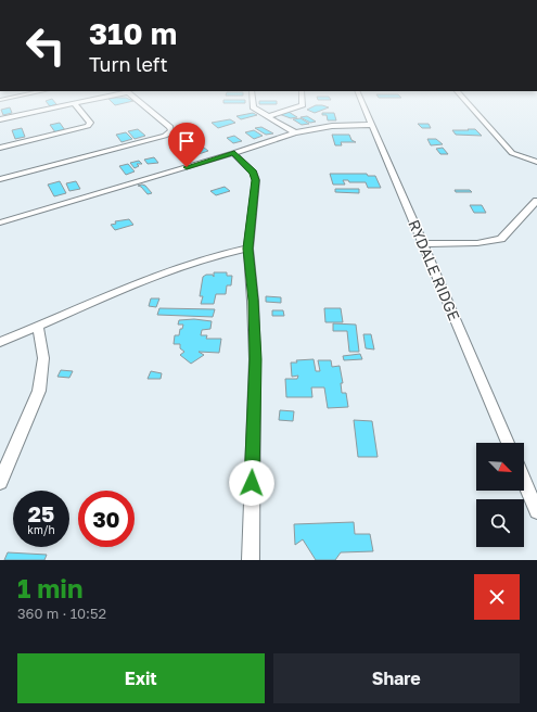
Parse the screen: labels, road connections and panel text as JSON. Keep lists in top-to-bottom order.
{
  "streets": {
    "street": ["RYDALE RIDGE"]
  },
  "north": "bottom right",
  "page": {
    "turn": ["310 m", "Turn left"],
    "speed": "25 km/h",
    "limit": "30",
    "heading": ["1 min", "360 m · 10:52"],
    "buttons": ["Exit", "Share"]
  }
}
